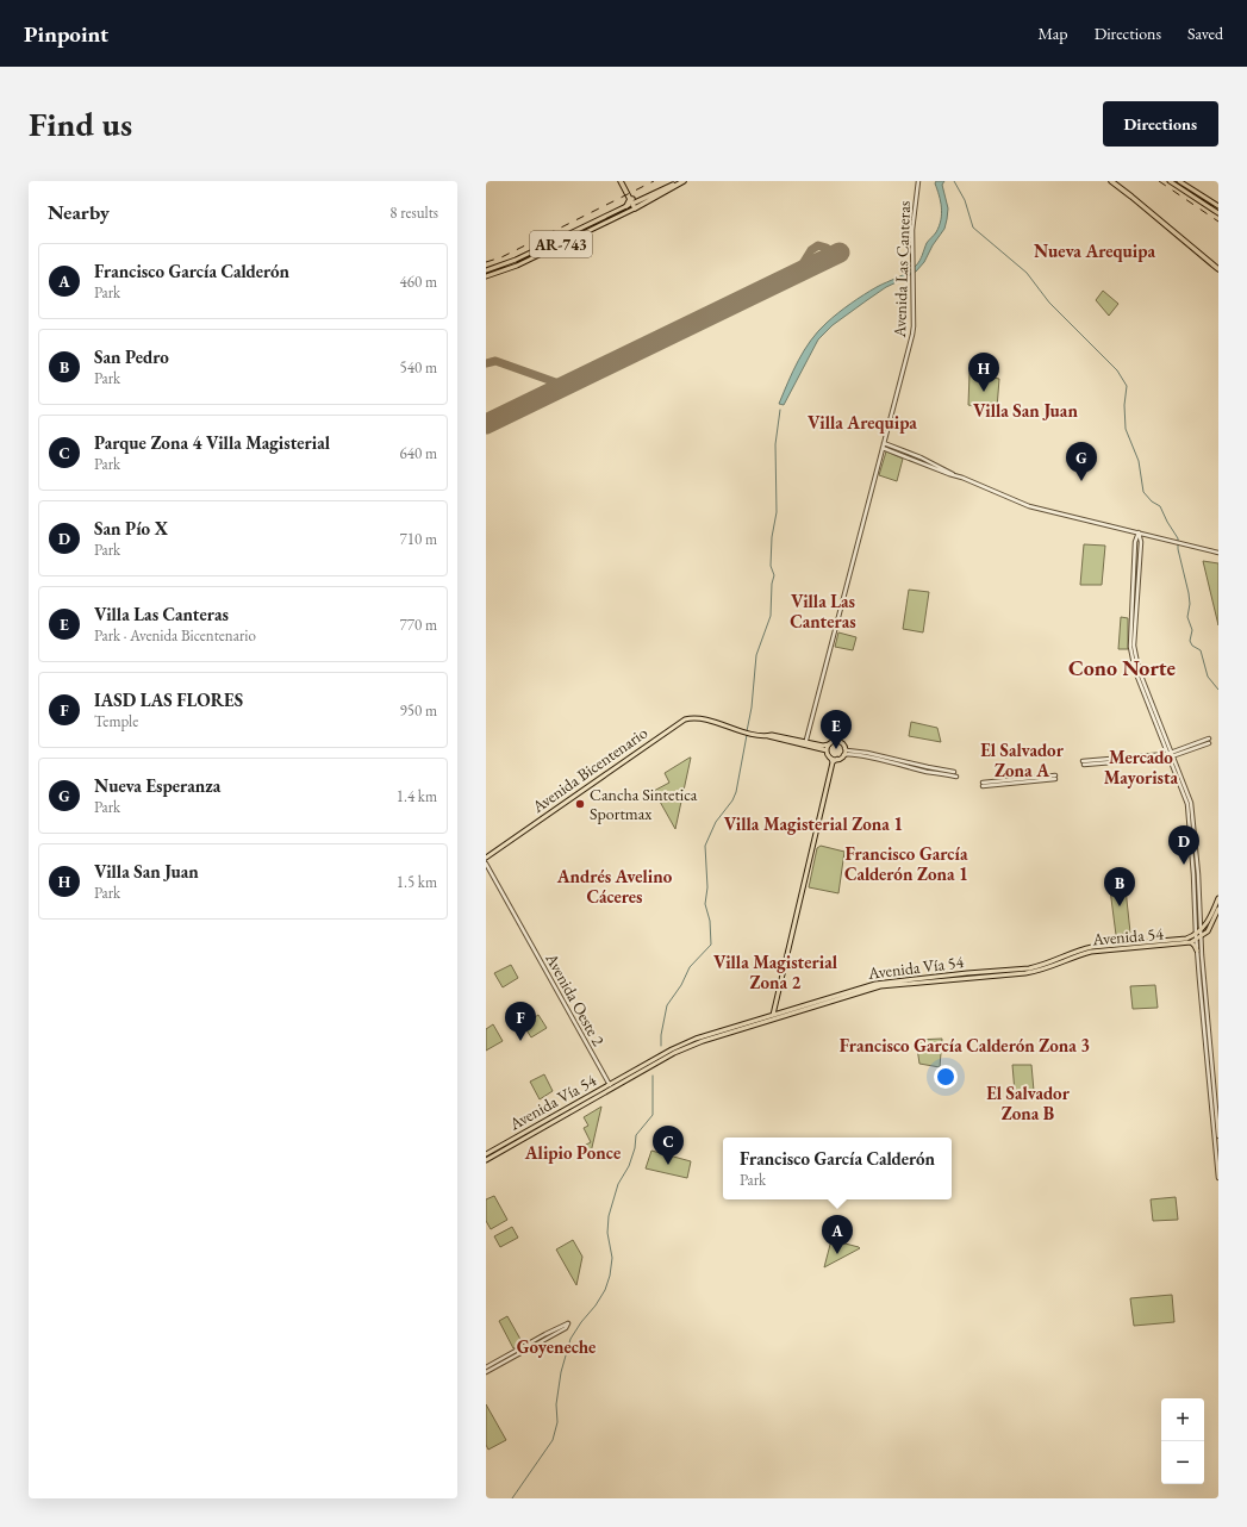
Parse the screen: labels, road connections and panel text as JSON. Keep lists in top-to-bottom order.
{
  "streets": {
    "main road": [
      "AR-743",
      "Avenida Bicentenario",
      "Avenida 54",
      "Avenida Vía 54"
    ],
    "street": ["Avenida Las Canteras", "Avenida Oeste 2"]
  },
  "crossings": [
    ["Avenida Las Canteras", "Avenida Bicentenario"],
    ["Avenida 54", "Avenida Vía 54"],
    ["Avenida Vía 54", "Avenida Oeste 2"]
  ],
  "districts": [
    "Nueva Arequipa",
    "Villa San Juan",
    "Villa Arequipa",
    "Villa Las Canteras",
    "Cono Norte",
    "El Salvador Zona A",
    "Mercado Mayorista",
    "Villa Magisterial Zona 1",
    "Francisco García Calderón Zona 1",
    "Andrés Avelino Cáceres",
    "Villa Magisterial Zona 2",
    "Francisco García Calderón Zona 3",
    "El Salvador Zona B",
    "Alipio Ponce",
    "Goyeneche"
  ],
  "places": ["Cancha Sintetica Sportmax"],
  "page": {
    "header": "Pinpoint",
    "nav": ["Map", "Directions", "Saved"],
    "buttons": "Directions",
    "title": "Find us",
    "heading": ["Nearby", "8 results"],
    "list": [
      {
        "mark": "A",
        "name": "Francisco García Calderón",
        "note": "Park",
        "value": "460 m"
      },
      {
        "mark": "B",
        "name": "San Pedro",
        "note": "Park",
        "value": "540 m"
      },
      {
        "mark": "C",
        "name": "Parque Zona 4 Villa Magisterial",
        "note": "Park",
        "value": "640 m"
      },
      {
        "mark": "D",
        "name": "San Pío X",
        "note": "Park",
        "value": "710 m"
      },
      {
        "mark": "E",
        "name": "Villa Las Canteras",
        "note": "Park · Avenida Bicentenario",
        "value": "770 m"
      },
      {
        "mark": "F",
        "name": "IASD LAS FLORES",
        "note": "Temple",
        "value": "950 m"
      },
      {
        "mark": "G",
        "name": "Nueva Esperanza",
        "note": "Park",
        "value": "1.4 km"
      },
      {
        "mark": "H",
        "name": "Villa San Juan",
        "note": "Park",
        "value": "1.5 km"
      }
    ],
    "pins": [
      "H",
      "G",
      "E",
      "D",
      "B",
      "F",
      "C",
      "A"
    ],
    "popup": ["Francisco García Calderón", "Park"],
    "map_buttons": ["+", "−"]
  }
}
